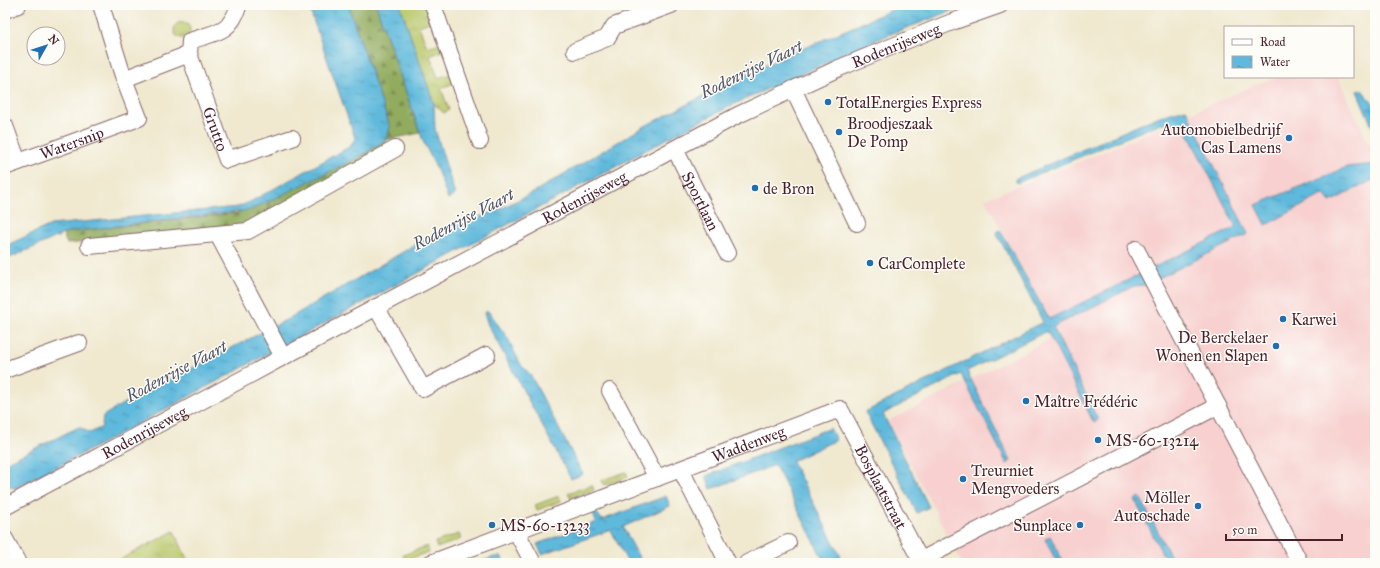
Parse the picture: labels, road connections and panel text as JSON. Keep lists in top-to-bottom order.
{
  "streets": {
    "street": [
      "Rodenrijseweg",
      "Grutto",
      "Watersnip",
      "Sportlaan",
      "Waddenweg",
      "Bosplaatstraat"
    ]
  },
  "crossings": [
    ["Rodenrijseweg", "Sportlaan"],
    ["Waddenweg", "Bosplaatstraat"]
  ],
  "water": ["Rodenrijse Vaart"],
  "places": [
    "TotalEnergies Express",
    "Broodjeszaak De Pomp",
    "Automobielbedrijf Cas Lamens",
    "de Bron",
    "CarComplete",
    "Karwei",
    "De Berckelaer Wonen en Slapen",
    "Maître Frédéric",
    "MS-60-13214",
    "Treurniet Mengvoeders",
    "Möller Autoschade",
    "MS-60-13233",
    "Sunplace"
  ],
  "legend": ["Road", "Water"],
  "scale_bar": "50 m",
  "north": "top right"
}
